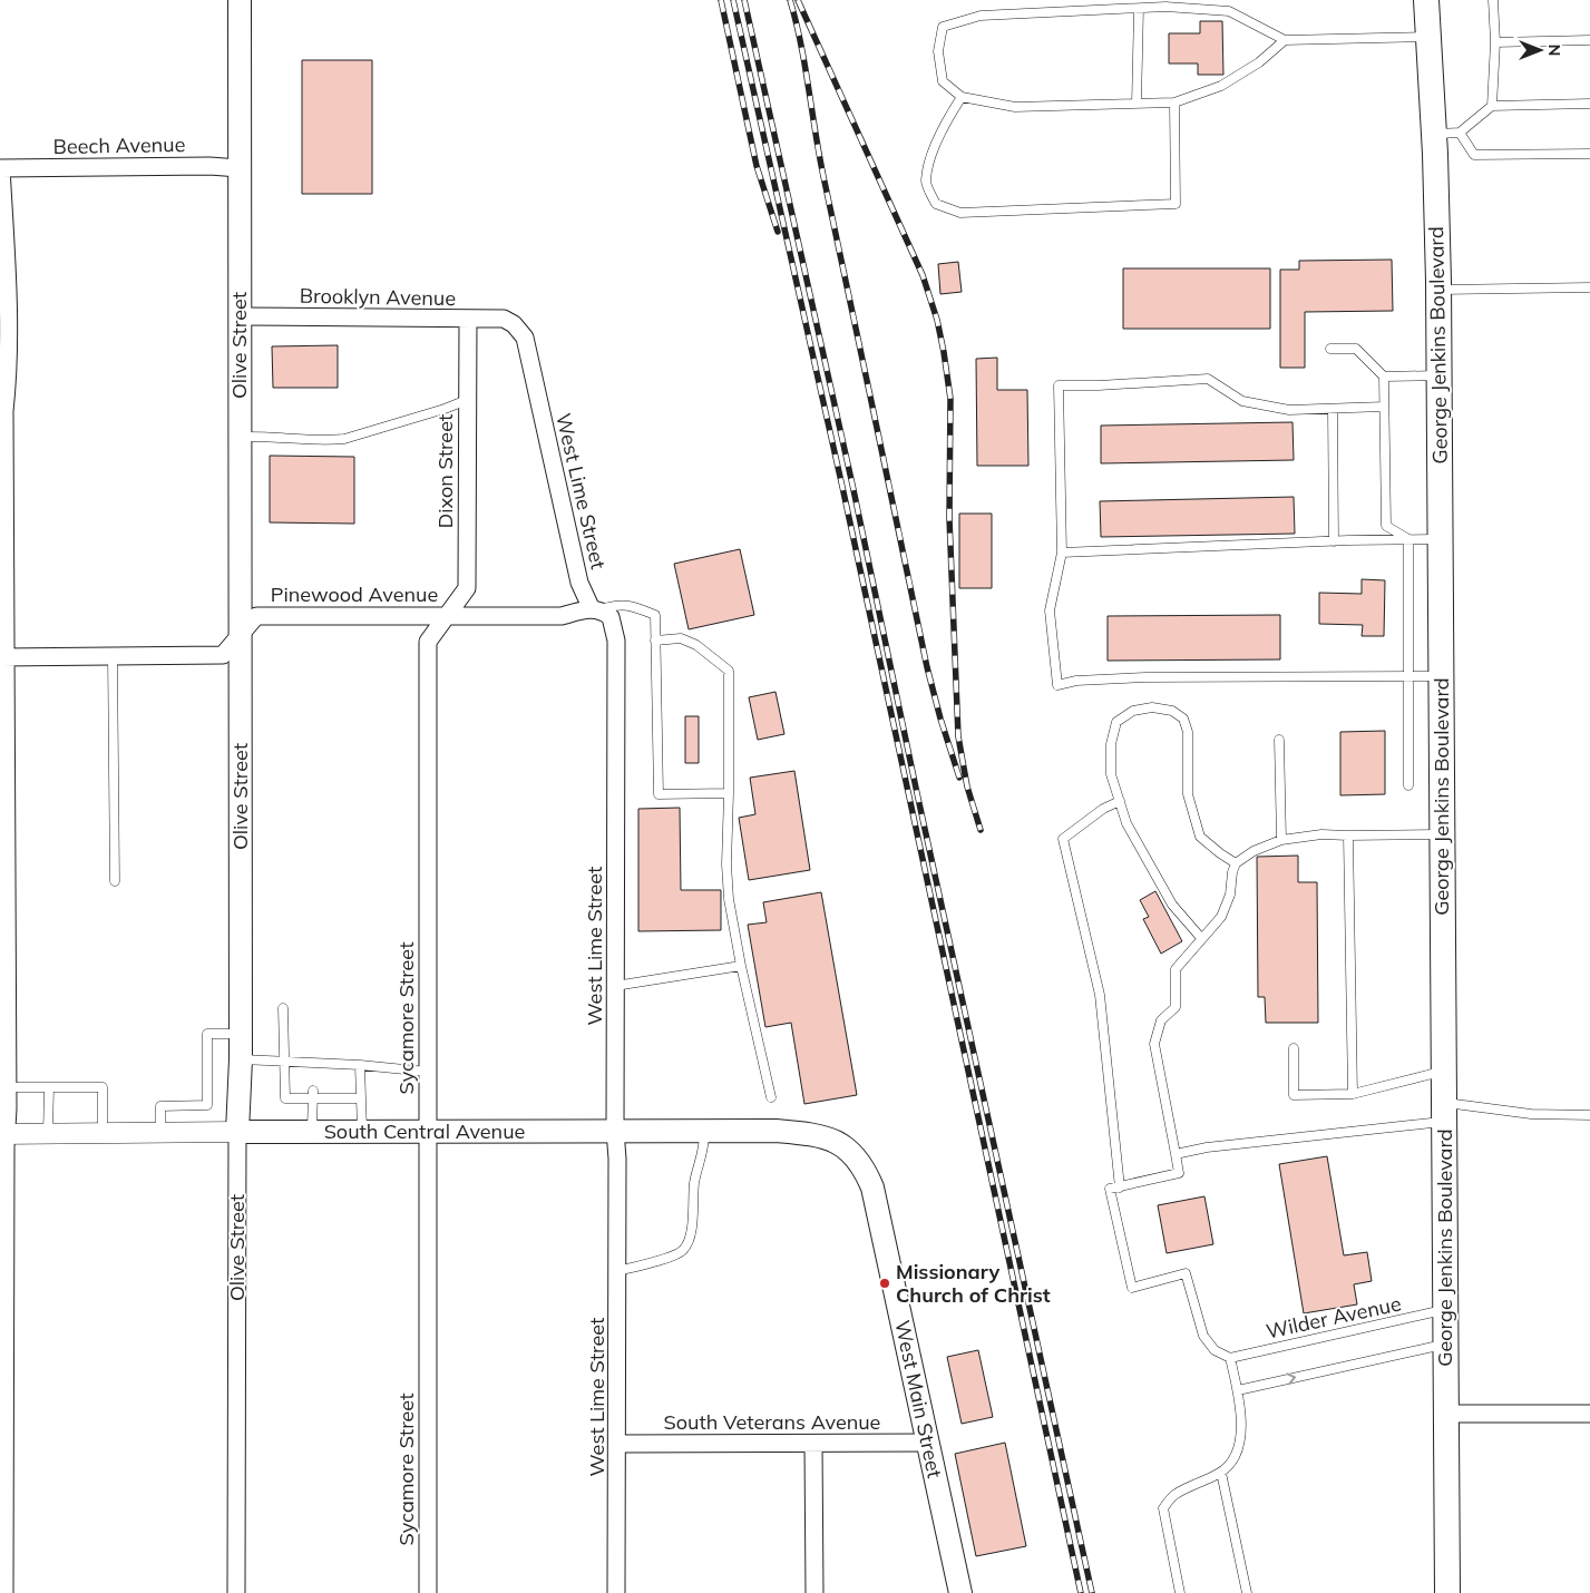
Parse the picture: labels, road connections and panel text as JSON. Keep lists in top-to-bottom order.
{
  "streets": {
    "main road": [
      "Olive Street",
      "George Jenkins Boulevard",
      "South Central Avenue",
      "West Main Street"
    ],
    "street": [
      "Beech Avenue",
      "Brooklyn Avenue",
      "Dixon Street",
      "West Lime Street",
      "Pinewood Avenue",
      "Sycamore Street",
      "South Veterans Avenue"
    ],
    "lane": ["Wilder Avenue"]
  },
  "crossings": [
    ["Beech Avenue", "Olive Street"],
    ["Brooklyn Avenue", "Olive Street"],
    ["Brooklyn Avenue", "Dixon Street"],
    ["Brooklyn Avenue", "West Lime Street"],
    ["Olive Street", "Pinewood Avenue"],
    ["Olive Street", "South Central Avenue"],
    ["George Jenkins Boulevard", "Wilder Avenue"],
    ["Dixon Street", "Pinewood Avenue"],
    ["Dixon Street", "Sycamore Street"],
    ["West Lime Street", "Pinewood Avenue"],
    ["West Lime Street", "South Central Avenue"],
    ["West Lime Street", "South Veterans Avenue"],
    ["Pinewood Avenue", "Sycamore Street"],
    ["Sycamore Street", "South Central Avenue"],
    ["South Central Avenue", "West Main Street"],
    ["West Main Street", "South Veterans Avenue"]
  ],
  "places": ["Missionary Church of Christ"],
  "north": "right"
}
